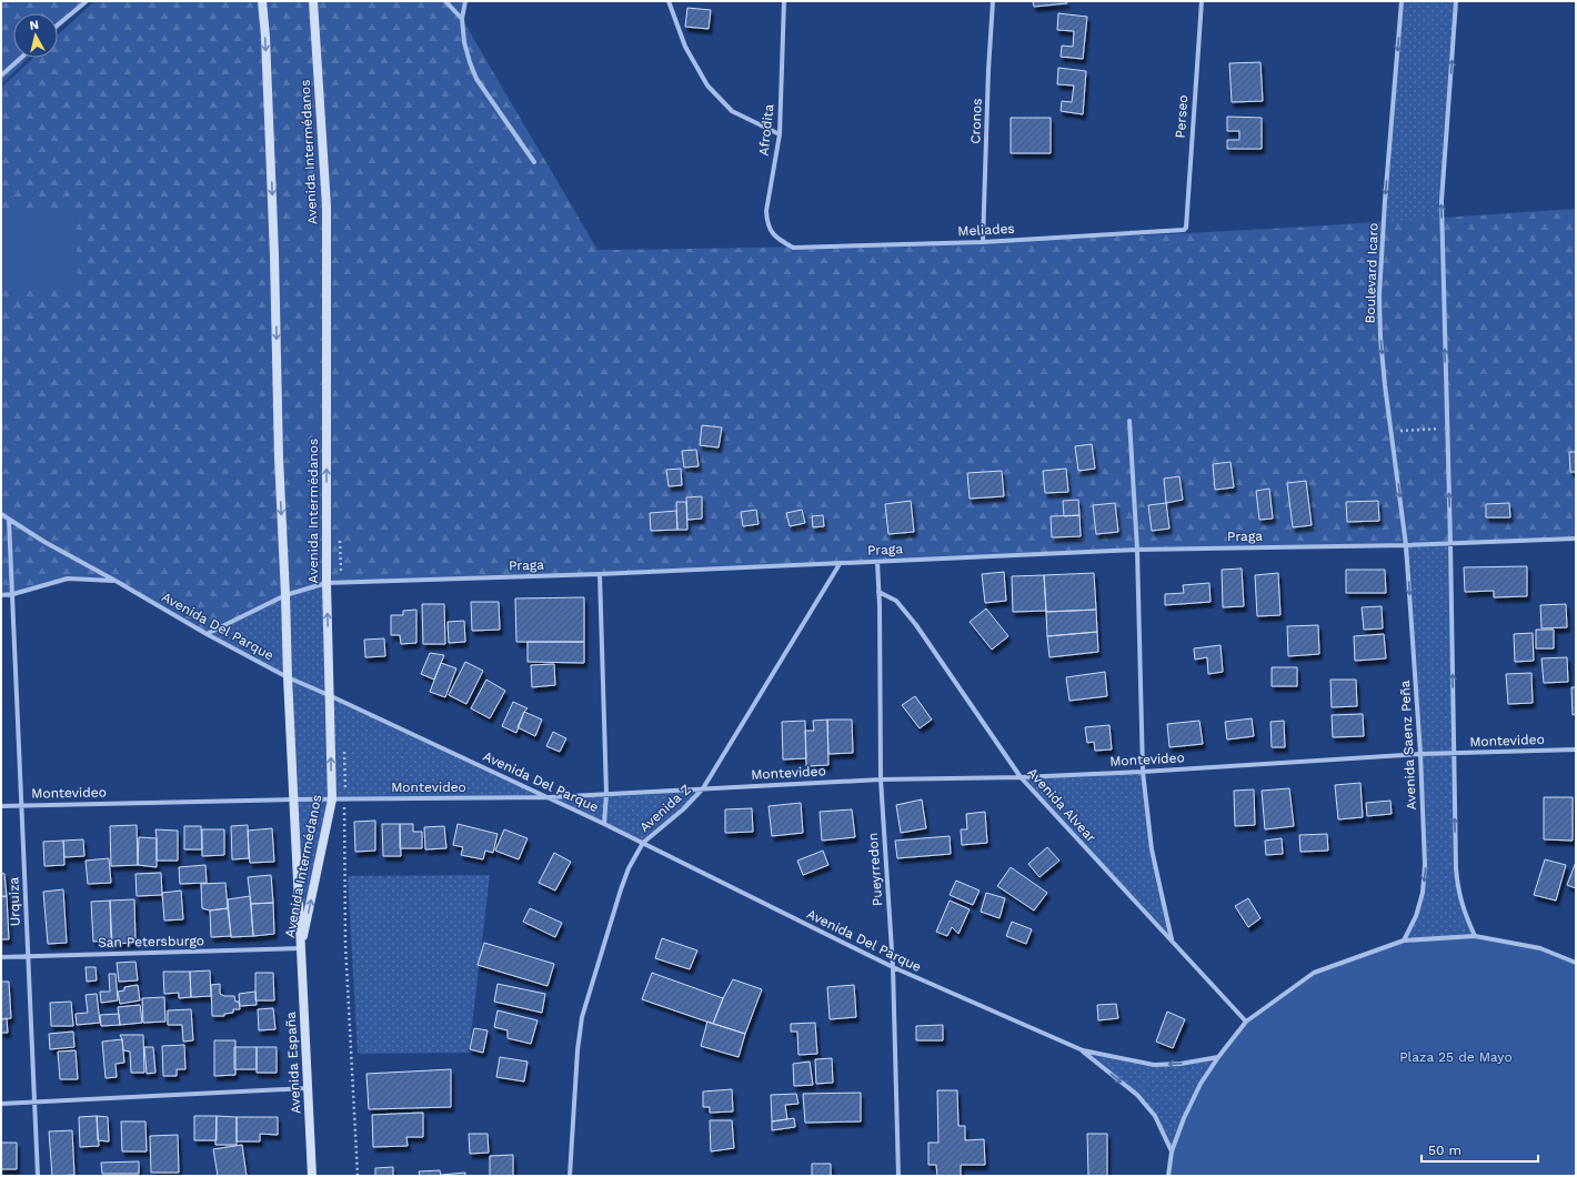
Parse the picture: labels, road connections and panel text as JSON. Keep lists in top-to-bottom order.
{
  "streets": {
    "main road": ["Avenida Intermédanos", "Avenida España"],
    "street": [
      "Perseo",
      "Cronos",
      "Afrodita",
      "Meliades",
      "Boulevard Icaro",
      "Praga",
      "Avenida Del Parque",
      "Montevideo",
      "Avenida Saenz Peña",
      "Avenida Alvear",
      "Avenida Z",
      "Pueyrredon",
      "Urquiza",
      "San Petersburgo"
    ]
  },
  "crossings": [
    ["Perseo", "Meliades"],
    ["Cronos", "Meliades"],
    ["Afrodita", "Meliades"],
    ["Avenida Intermédanos", "Praga"],
    ["Avenida Intermédanos", "Avenida Del Parque"],
    ["Avenida Intermédanos", "Montevideo"],
    ["Avenida Intermédanos", "San Petersburgo"],
    ["Avenida Intermédanos", "Avenida España"],
    ["Boulevard Icaro", "Praga"],
    ["Boulevard Icaro", "Avenida Saenz Peña"],
    ["Praga", "Avenida Del Parque"],
    ["Praga", "Avenida Saenz Peña"],
    ["Praga", "Avenida Z"],
    ["Praga", "Pueyrredon"],
    ["Avenida Del Parque", "Montevideo"],
    ["Avenida Del Parque", "Avenida Z"],
    ["Avenida Del Parque", "Pueyrredon"],
    ["Avenida Del Parque", "Urquiza"],
    ["Montevideo", "Avenida Saenz Peña"],
    ["Montevideo", "Avenida Alvear"],
    ["Montevideo", "Avenida Z"],
    ["Montevideo", "Pueyrredon"],
    ["Montevideo", "Urquiza"],
    ["Avenida Alvear", "Pueyrredon"],
    ["Urquiza", "San Petersburgo"],
    ["San Petersburgo", "Avenida España"]
  ],
  "one_way": ["Boulevard Icaro"],
  "parks": ["Plaza 25 de Mayo"],
  "scale_bar": "50 m",
  "north": "top"
}
